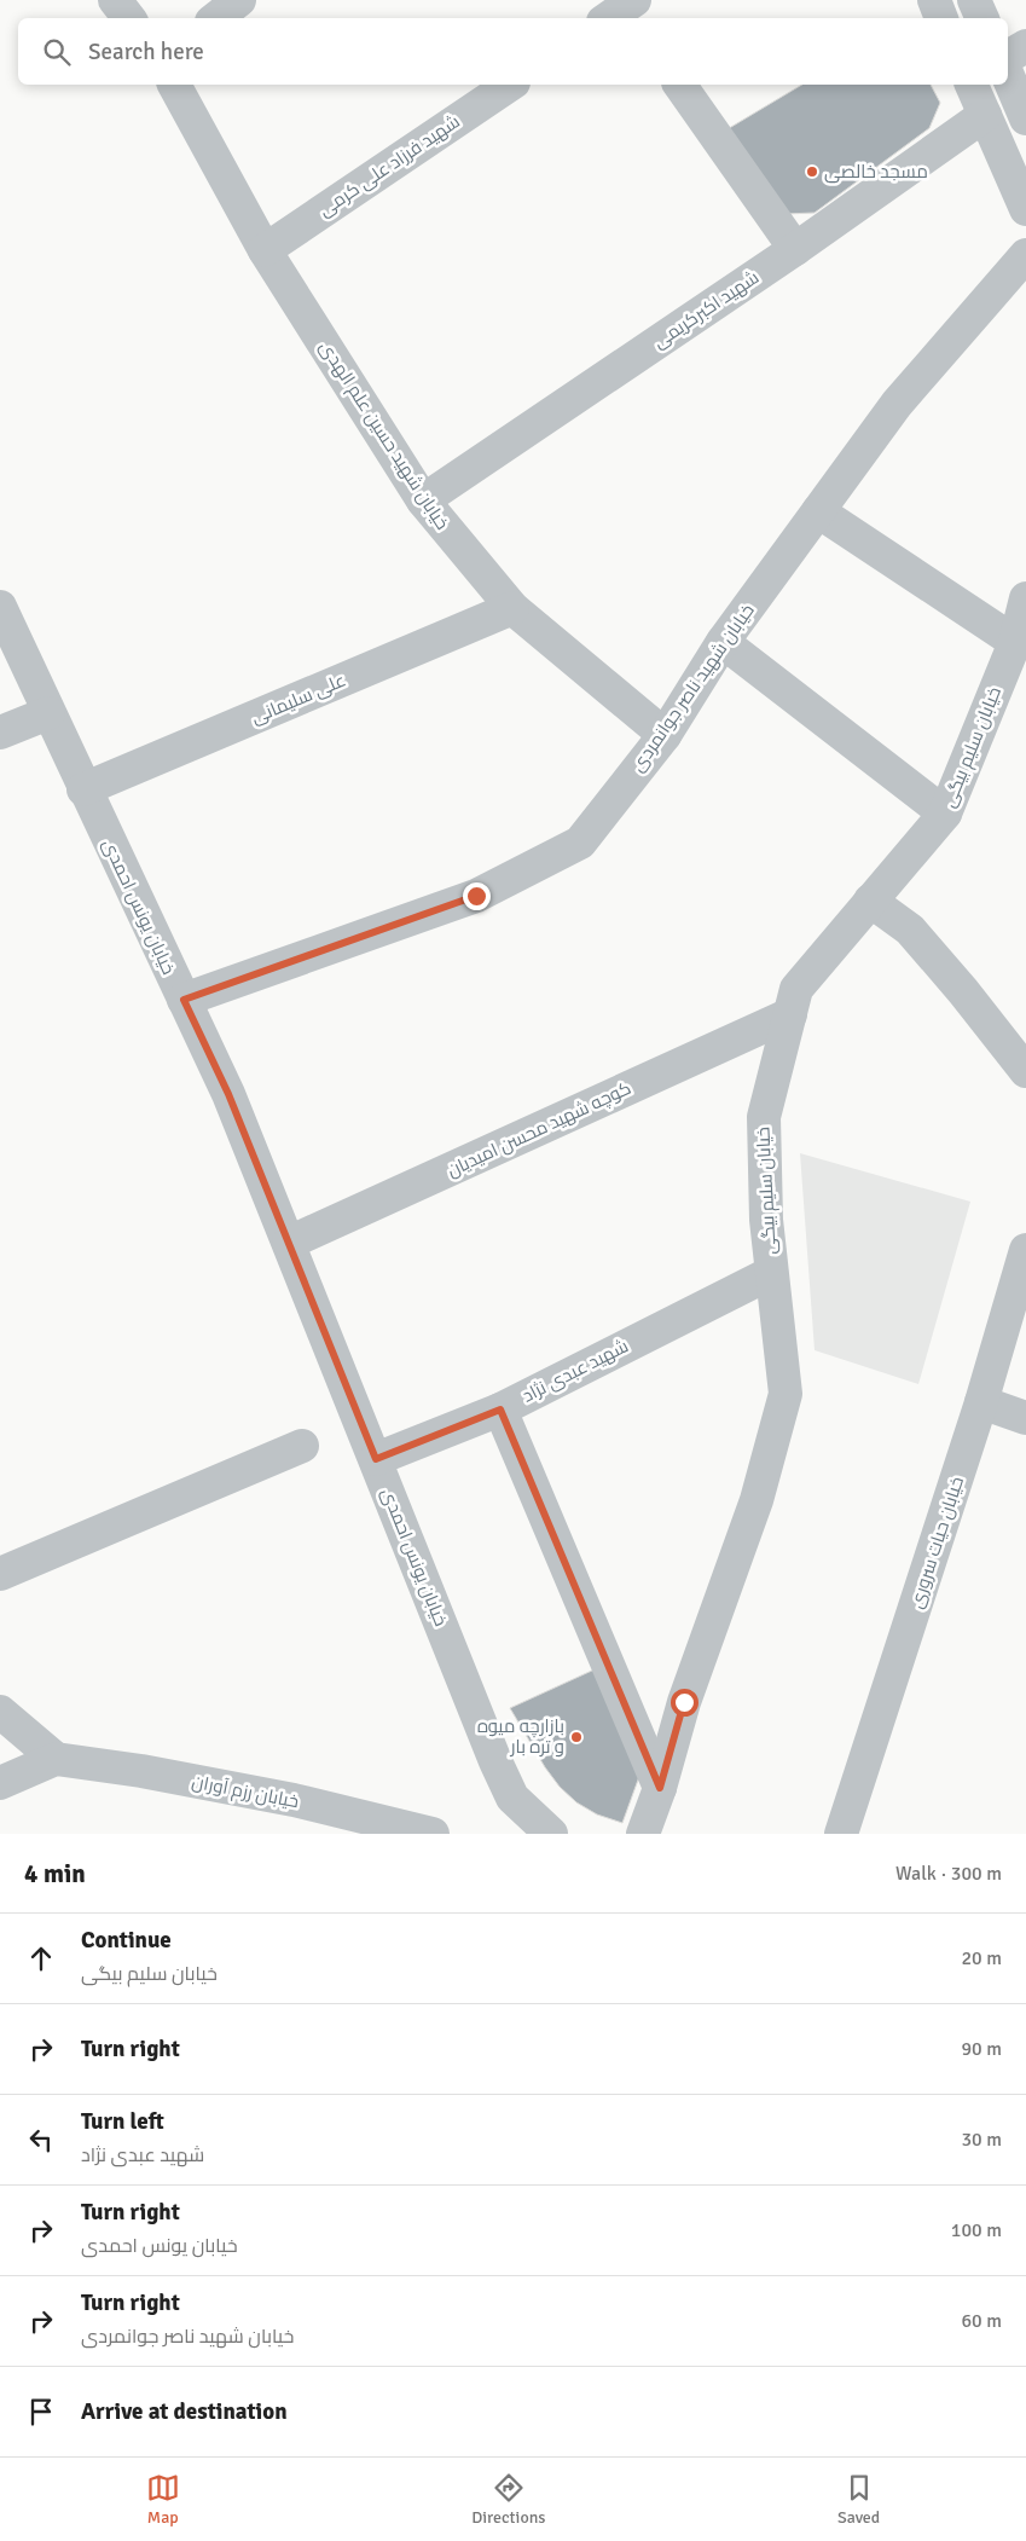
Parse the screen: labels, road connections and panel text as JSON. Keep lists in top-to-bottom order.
{
  "streets": {
    "street": [
      "شهید فرزاد علی کرمی",
      "شهید اکبرکریمی",
      "خیابان شهید حسین علم الهدی",
      "خیابان شهید ناصر جوانمردی",
      "علی سلیمانی",
      "خیابان سلیم بیگی",
      "خیابان یونس احمدی",
      "کوچه شهید محسن امیدیان",
      "شهید عبدی نژاد",
      "خیابان حیات سروری",
      "خیابان رزم آوران"
    ]
  },
  "crossings": [
    ["شهید فرزاد علی کرمی", "خیابان شهید حسین علم الهدی"],
    ["شهید اکبرکریمی", "خیابان شهید حسین علم الهدی"],
    ["خیابان شهید حسین علم الهدی", "خیابان شهید ناصر جوانمردی"],
    ["خیابان شهید حسین علم الهدی", "علی سلیمانی"],
    ["خیابان شهید ناصر جوانمردی", "خیابان یونس احمدی"],
    ["علی سلیمانی", "خیابان یونس احمدی"],
    ["خیابان سلیم بیگی", "کوچه شهید محسن امیدیان"],
    ["خیابان سلیم بیگی", "شهید عبدی نژاد"],
    ["خیابان یونس احمدی", "کوچه شهید محسن امیدیان"],
    ["خیابان یونس احمدی", "شهید عبدی نژاد"]
  ],
  "places": ["مسجد خالصی", "بازارچه میوه و تره بار"],
  "page": {
    "search": "Search here",
    "heading": ["4 min", "Walk · 300 m"],
    "list": [
      ["Continue", "خیابان سلیم بیگی", "20 m"],
      ["Turn right", "90 m"],
      ["Turn left", "شهید عبدی نژاد", "30 m"],
      ["Turn right", "خیابان یونس احمدی", "100 m"],
      ["Turn right", "خیابان شهید ناصر جوانمردی", "60 m"],
      "Arrive at destination"
    ],
    "nav": ["Map", "Directions", "Saved"]
  }
}
